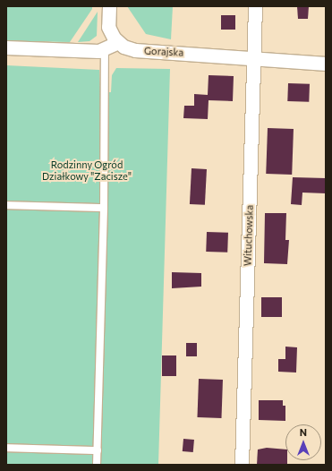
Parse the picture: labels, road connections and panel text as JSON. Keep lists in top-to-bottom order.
{
  "streets": {
    "street": ["Gorajska", "Wituchowska"]
  },
  "crossings": [
    ["Gorajska", "Wituchowska"]
  ],
  "parks": ["Rodzinny Ogród Działkowy \"Zacisze\""],
  "north": "top"
}
